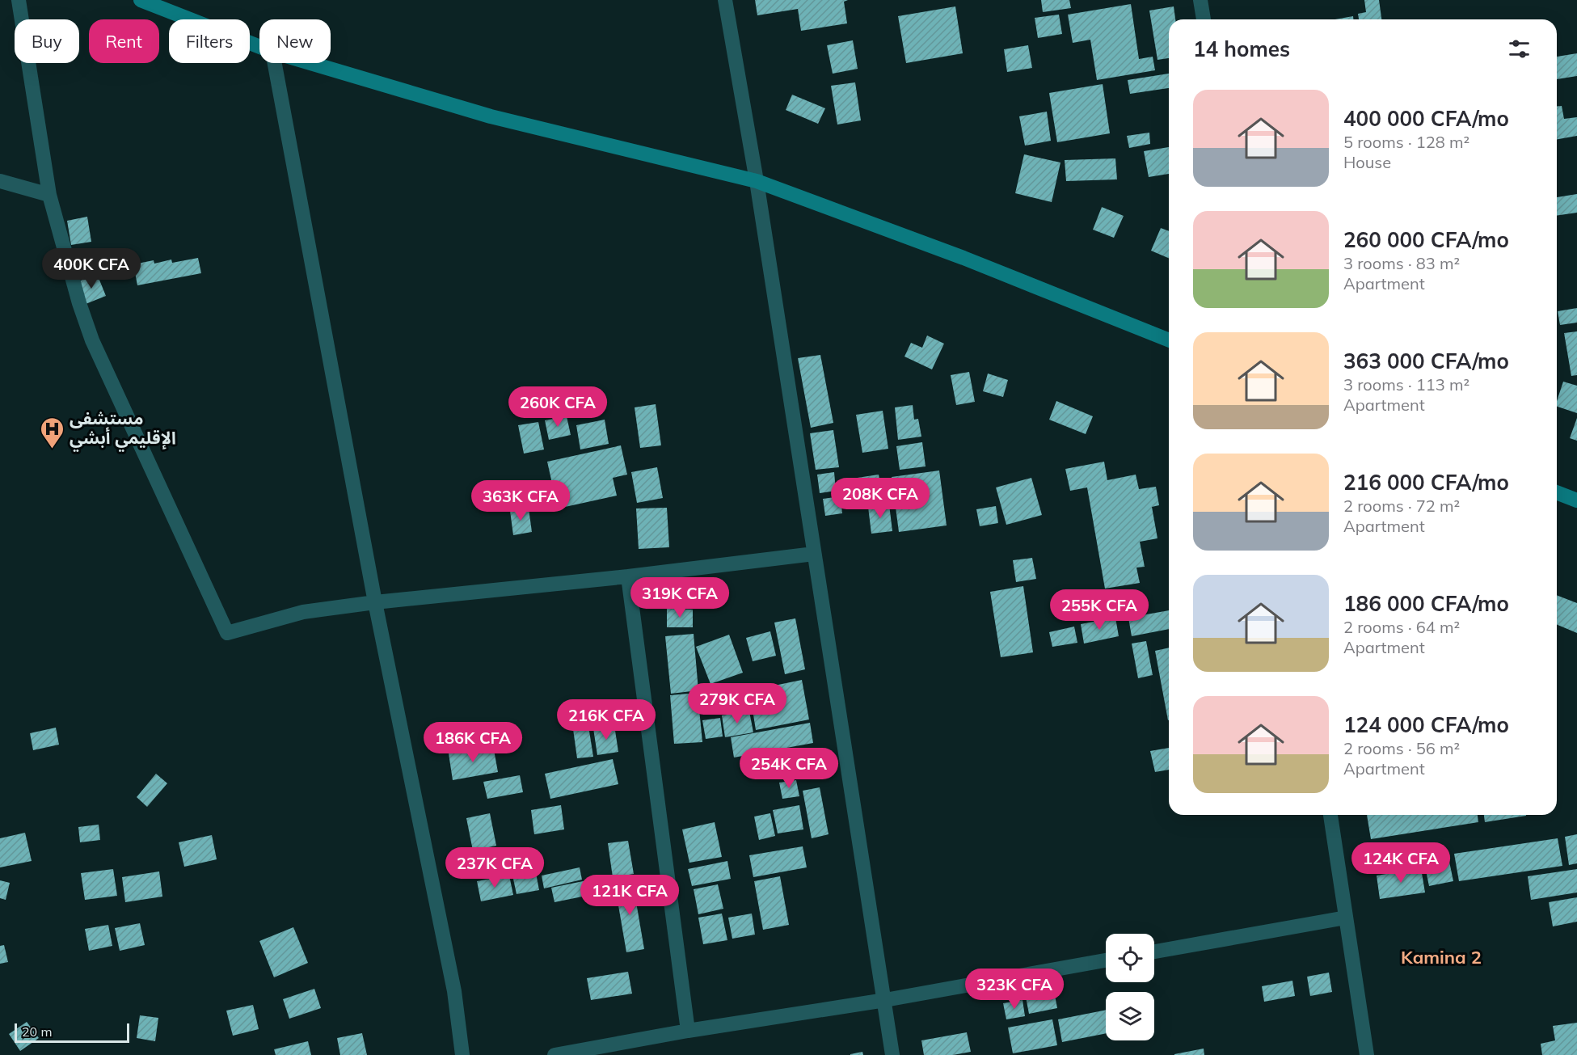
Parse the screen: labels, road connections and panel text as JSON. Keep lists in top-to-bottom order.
{
  "districts": ["Kamina 2"],
  "places": {
    "hospital": ["مستشفى الإقليمي أبشي"]
  },
  "scale_bar": "20 m",
  "page": {
    "chip": [
      "Buy",
      "Rent",
      "Filters",
      "New"
    ],
    "heading": "14 homes",
    "list": [
      {
        "name": "400 000 CFA/mo",
        "note": "5 rooms · 128 m² · House"
      },
      {
        "name": "260 000 CFA/mo",
        "note": "3 rooms · 83 m² · Apartment"
      },
      {
        "name": "363 000 CFA/mo",
        "note": "3 rooms · 113 m² · Apartment"
      },
      {
        "name": "216 000 CFA/mo",
        "note": "2 rooms · 72 m² · Apartment"
      },
      {
        "name": "186 000 CFA/mo",
        "note": "2 rooms · 64 m² · Apartment"
      },
      {
        "name": "124 000 CFA/mo",
        "note": "2 rooms · 56 m² · Apartment"
      }
    ],
    "price": [
      "400K CFA",
      "260K CFA",
      "208K CFA",
      "363K CFA",
      "319K CFA",
      "255K CFA",
      "279K CFA",
      "216K CFA",
      "186K CFA",
      "254K CFA",
      "124K CFA",
      "237K CFA",
      "121K CFA",
      "323K CFA"
    ],
    "scale": "20 m"
  }
}
